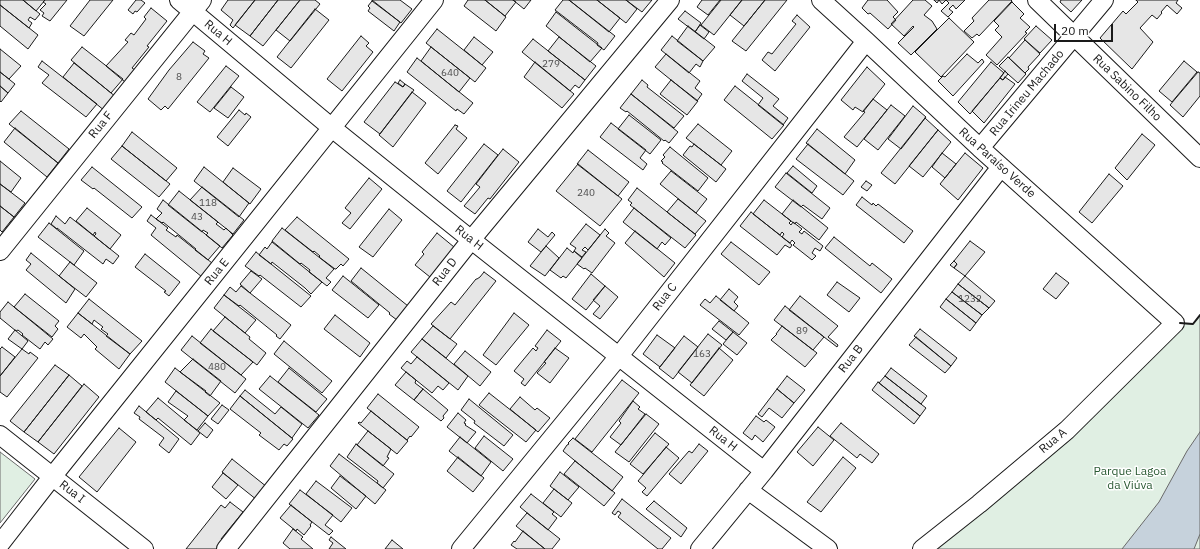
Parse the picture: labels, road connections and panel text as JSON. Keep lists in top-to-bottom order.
{
  "streets": {
    "street": [
      "Rua H",
      "Rua Sabino Filho",
      "Rua Irineu Machado",
      "Rua F",
      "Rua Paraíso Verde",
      "Rua E",
      "Rua D",
      "Rua C",
      "Rua B",
      "Rua A",
      "Rua I"
    ]
  },
  "crossings": [
    ["Rua H", "Rua F"],
    ["Rua H", "Rua E"],
    ["Rua H", "Rua D"],
    ["Rua H", "Rua C"],
    ["Rua H", "Rua B"],
    ["Rua Sabino Filho", "Rua Irineu Machado"],
    ["Rua Irineu Machado", "Rua Paraíso Verde"],
    ["Rua Paraíso Verde", "Rua C"],
    ["Rua Paraíso Verde", "Rua B"],
    ["Rua Paraíso Verde", "Rua A"],
    ["Rua E", "Rua I"]
  ],
  "parks": ["Parque Lagoa da Viúva"],
  "house_numbers": [
    "279",
    "640",
    "8",
    "240",
    "118",
    "43",
    "1232",
    "89",
    "163",
    "480"
  ],
  "scale_bar": "20 m"
}
